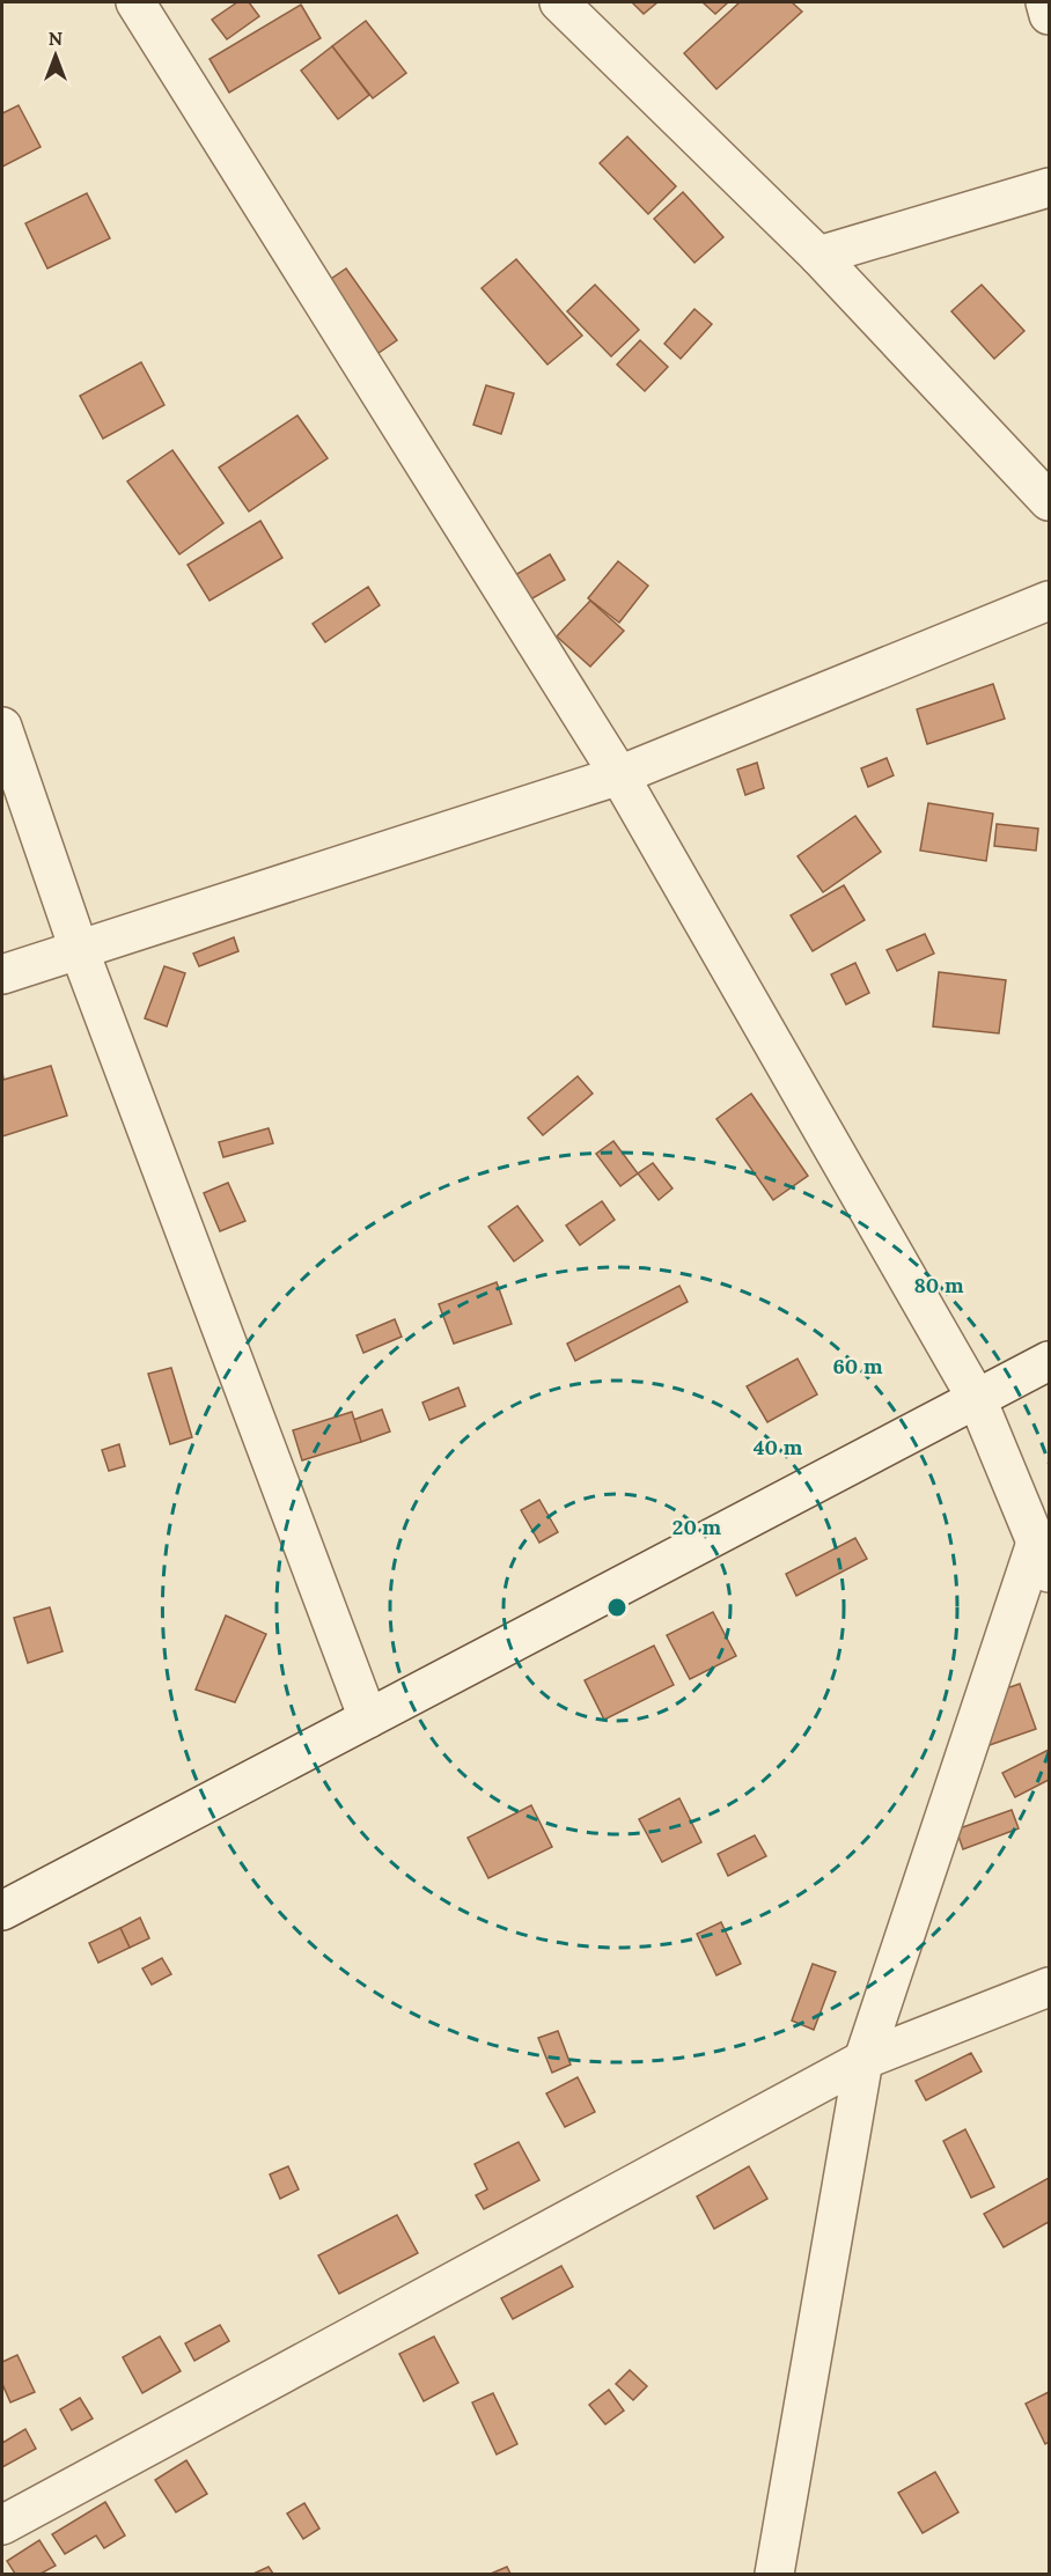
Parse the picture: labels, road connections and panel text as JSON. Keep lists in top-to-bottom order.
{
  "north": "top",
  "rings": [
    "80 m",
    "60 m",
    "40 m",
    "20 m"
  ]
}
